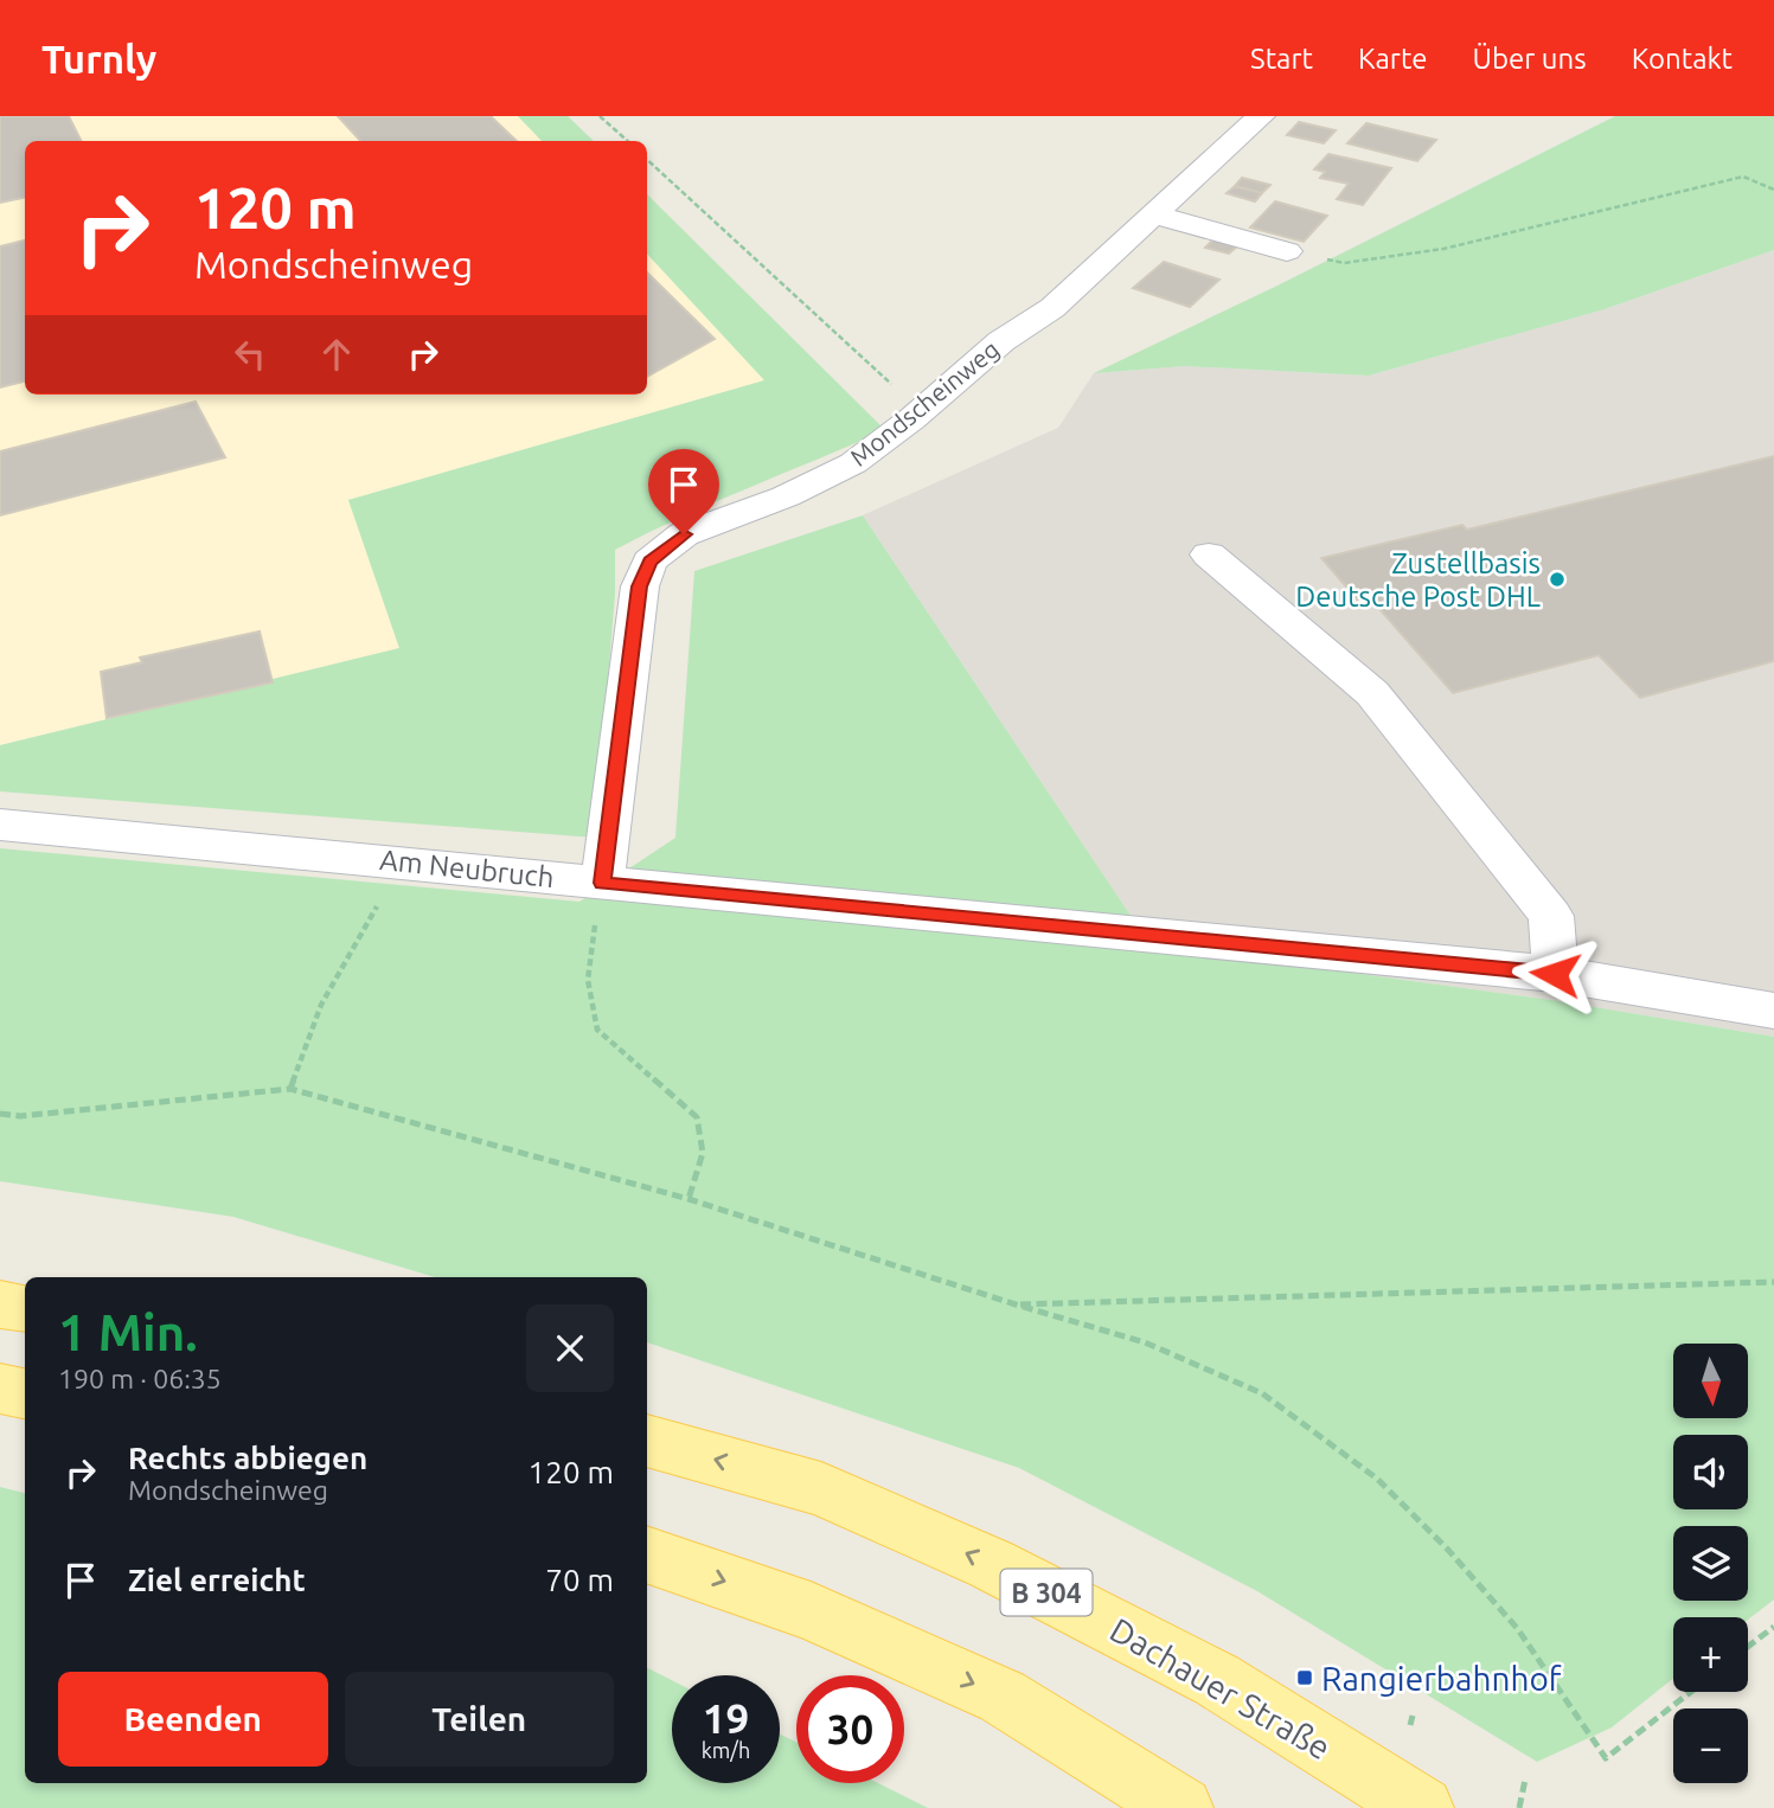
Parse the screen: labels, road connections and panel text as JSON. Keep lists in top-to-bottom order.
{
  "streets": {
    "main road": ["B 304", "Dachauer Straße"],
    "street": ["Mondscheinweg", "Am Neubruch"]
  },
  "crossings": [
    ["Mondscheinweg", "Am Neubruch"]
  ],
  "places": {
    "other": ["Zustellbasis Deutsche Post DHL"],
    "transit": ["Rangierbahnhof"]
  },
  "north": "bottom",
  "page": {
    "header": "Turnly",
    "nav": [
      "Start",
      "Karte",
      "Über uns",
      "Kontakt"
    ],
    "turn": ["120 m", "Mondscheinweg"],
    "heading": ["1 Min.", "190 m · 06:35"],
    "map_buttons": ["+", "−"],
    "list": [
      {
        "name": "Rechts abbiegen",
        "note": "Mondscheinweg",
        "value": "120 m"
      },
      {
        "name": "Ziel erreicht",
        "value": "70 m"
      }
    ],
    "buttons": ["Beenden", "Teilen"],
    "speed": "19 km/h",
    "limit": "30"
  }
}
